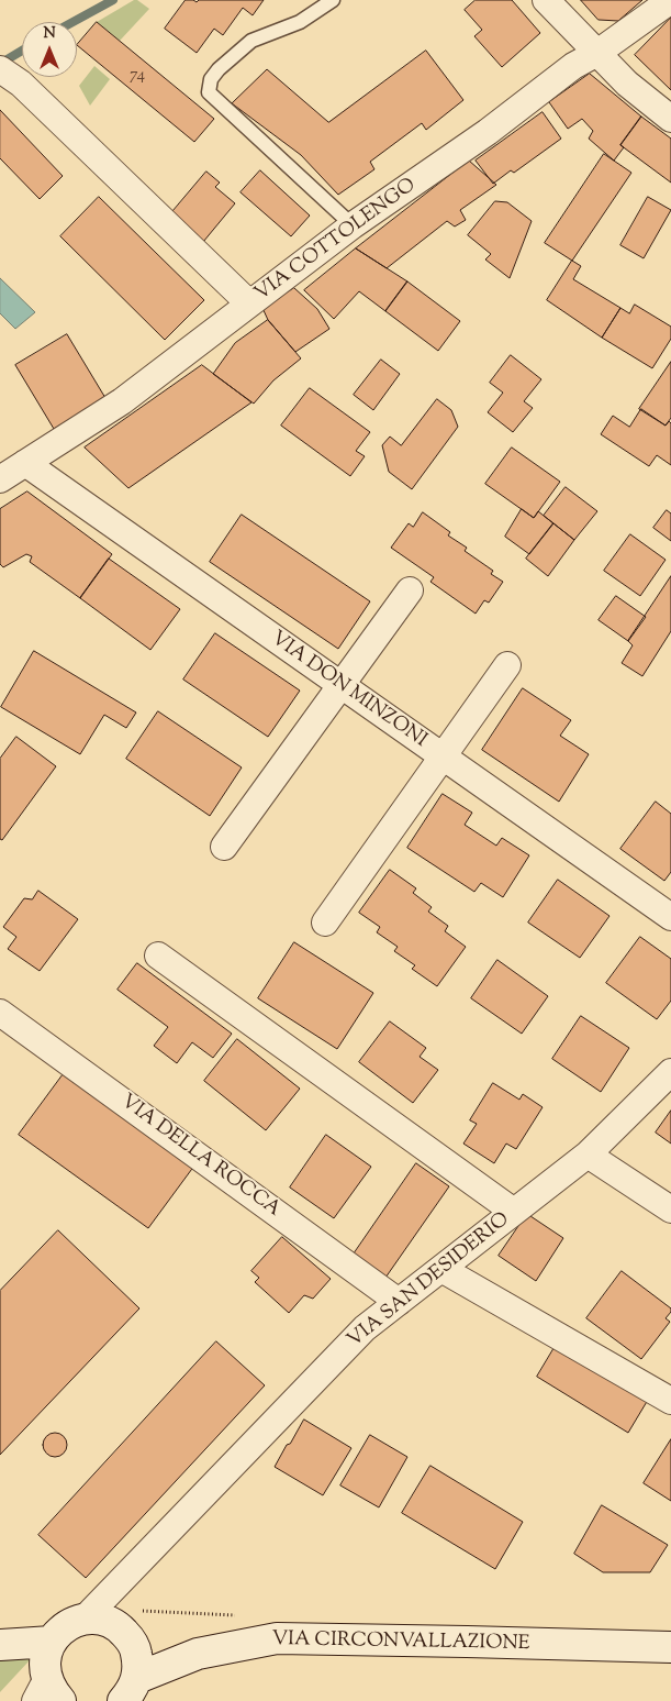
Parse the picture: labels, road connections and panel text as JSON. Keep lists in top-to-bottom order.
{
  "streets": {
    "street": [
      "VIA COTTOLENGO",
      "VIA DON MINZONI",
      "VIA DELLA ROCCA",
      "VIA SAN DESIDERIO",
      "VIA CIRCONVALLAZIONE"
    ]
  },
  "crossings": [
    ["VIA COTTOLENGO", "VIA DON MINZONI"],
    ["VIA DELLA ROCCA", "VIA SAN DESIDERIO"]
  ],
  "house_numbers": ["74"],
  "north": "top"
}
